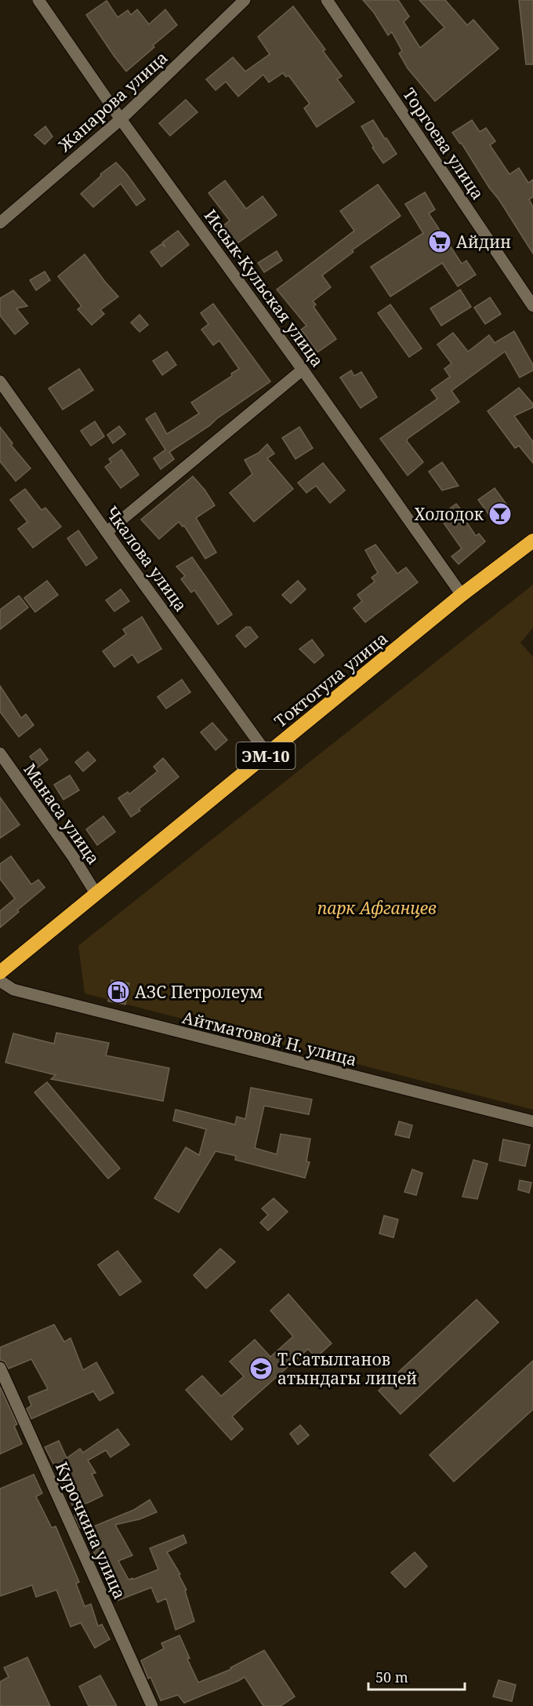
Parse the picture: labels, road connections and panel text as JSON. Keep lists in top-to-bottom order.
{
  "streets": {
    "highway": ["Токтогула улица", "ЭМ-10"],
    "street": [
      "Жапарова улица",
      "Торгоева улица",
      "Иссык-Кульская улица",
      "Чкалова улица",
      "Манаса улица",
      "Айтматовой Н. улица",
      "Курочкина улица"
    ]
  },
  "crossings": [
    ["Жапарова улица", "Иссык-Кульская улица"],
    ["Иссык-Кульская улица", "Токтогула улица"],
    ["Чкалова улица", "Токтогула улица"],
    ["Токтогула улица", "Манаса улица"]
  ],
  "parks": ["парк Афганцев"],
  "places": {
    "supermarket": ["Айдин"],
    "bar": ["Холодок"],
    "fuel station": ["АЗС Петролеум"],
    "school or university": ["Т.Сатылганов атындагы лицей"]
  },
  "scale_bar": "50 m"
}
